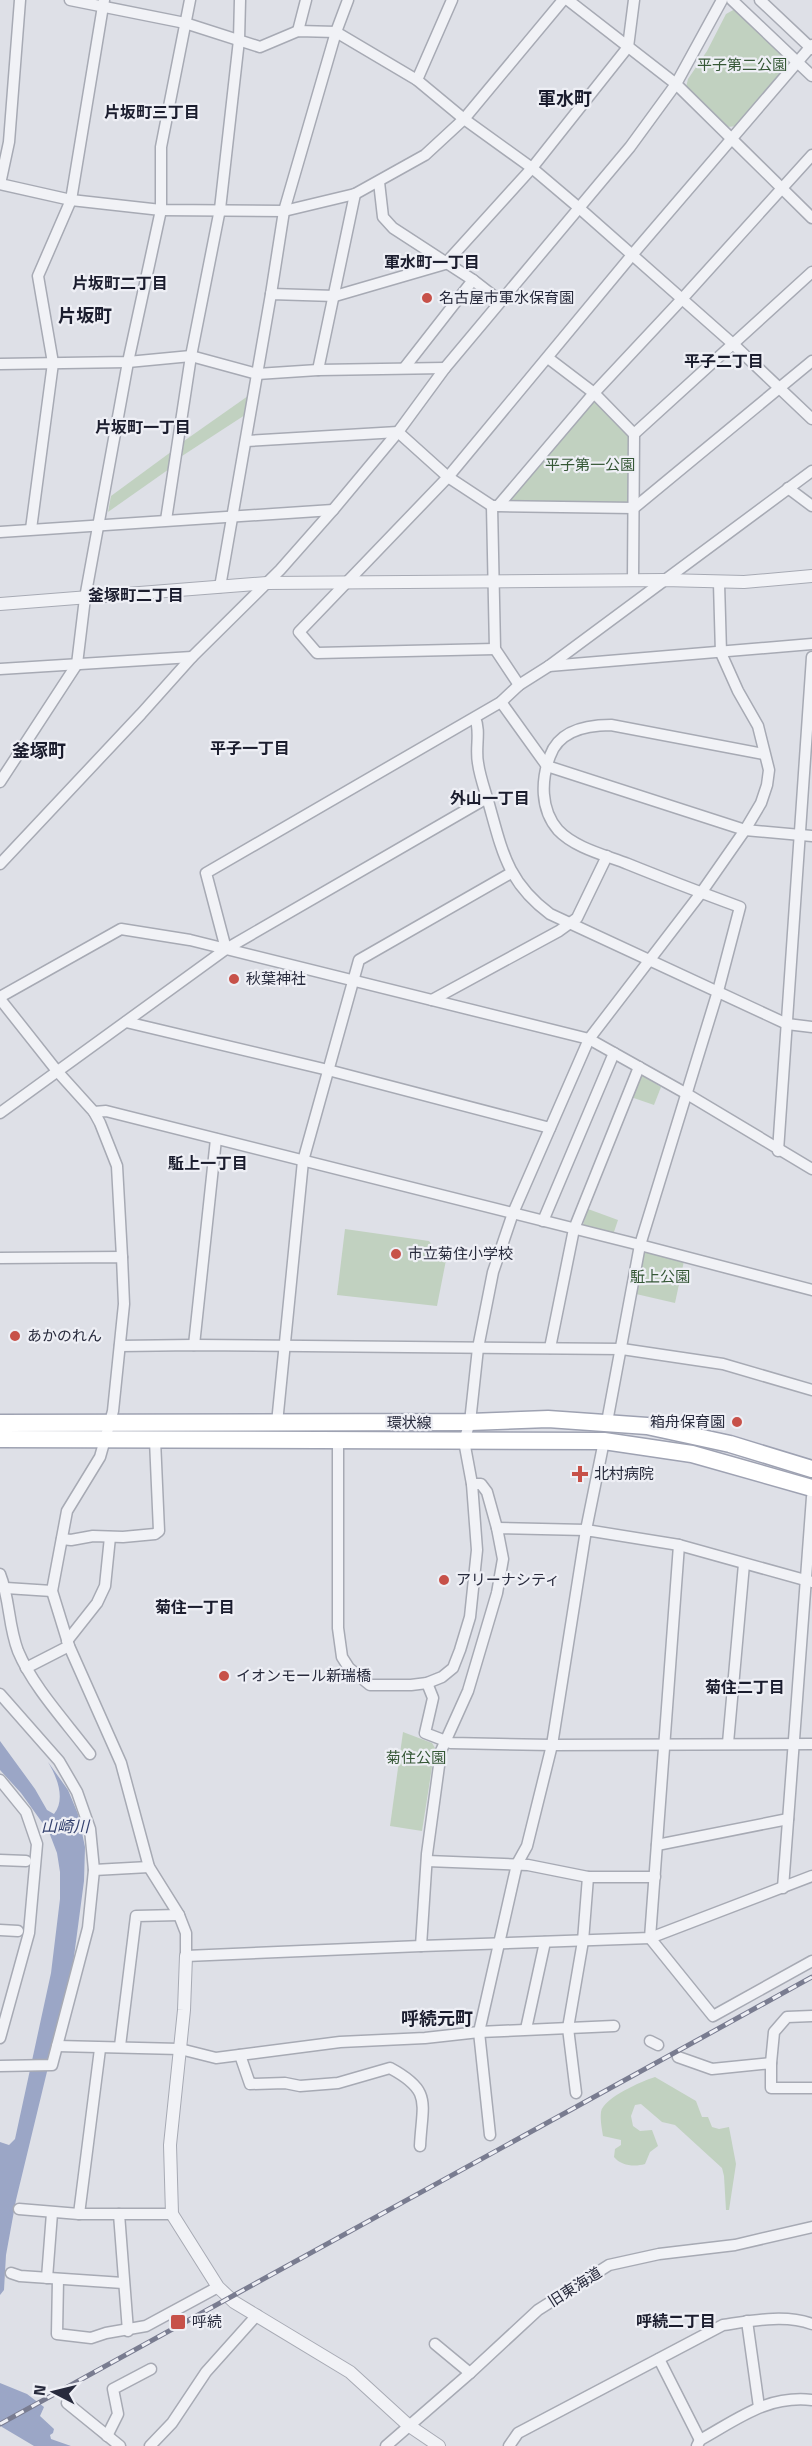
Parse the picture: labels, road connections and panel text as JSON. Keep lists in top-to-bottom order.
{
  "streets": {
    "main road": ["環状線"],
    "street": ["旧東海道"]
  },
  "districts": [
    "軍水町",
    "片坂町三丁目",
    "軍水町一丁目",
    "片坂町二丁目",
    "片坂町",
    "平子二丁目",
    "片坂町一丁目",
    "釜塚町二丁目",
    "平子一丁目",
    "釜塚町",
    "外山一丁目",
    "駈上一丁目",
    "菊住一丁目",
    "菊住二丁目",
    "呼続元町",
    "呼続二丁目"
  ],
  "water": ["山崎川"],
  "parks": [
    "平子第二公園",
    "平子第一公園",
    "駈上公園",
    "菊住公園"
  ],
  "places": {
    "other": [
      "名古屋市軍水保育園",
      "秋葉神社",
      "市立菊住小学校",
      "あかのれん",
      "箱舟保育園",
      "アリーナシティ",
      "イオンモール新瑞橋"
    ],
    "health": ["北村病院"],
    "transit": ["呼続"]
  },
  "north": "left"
}
